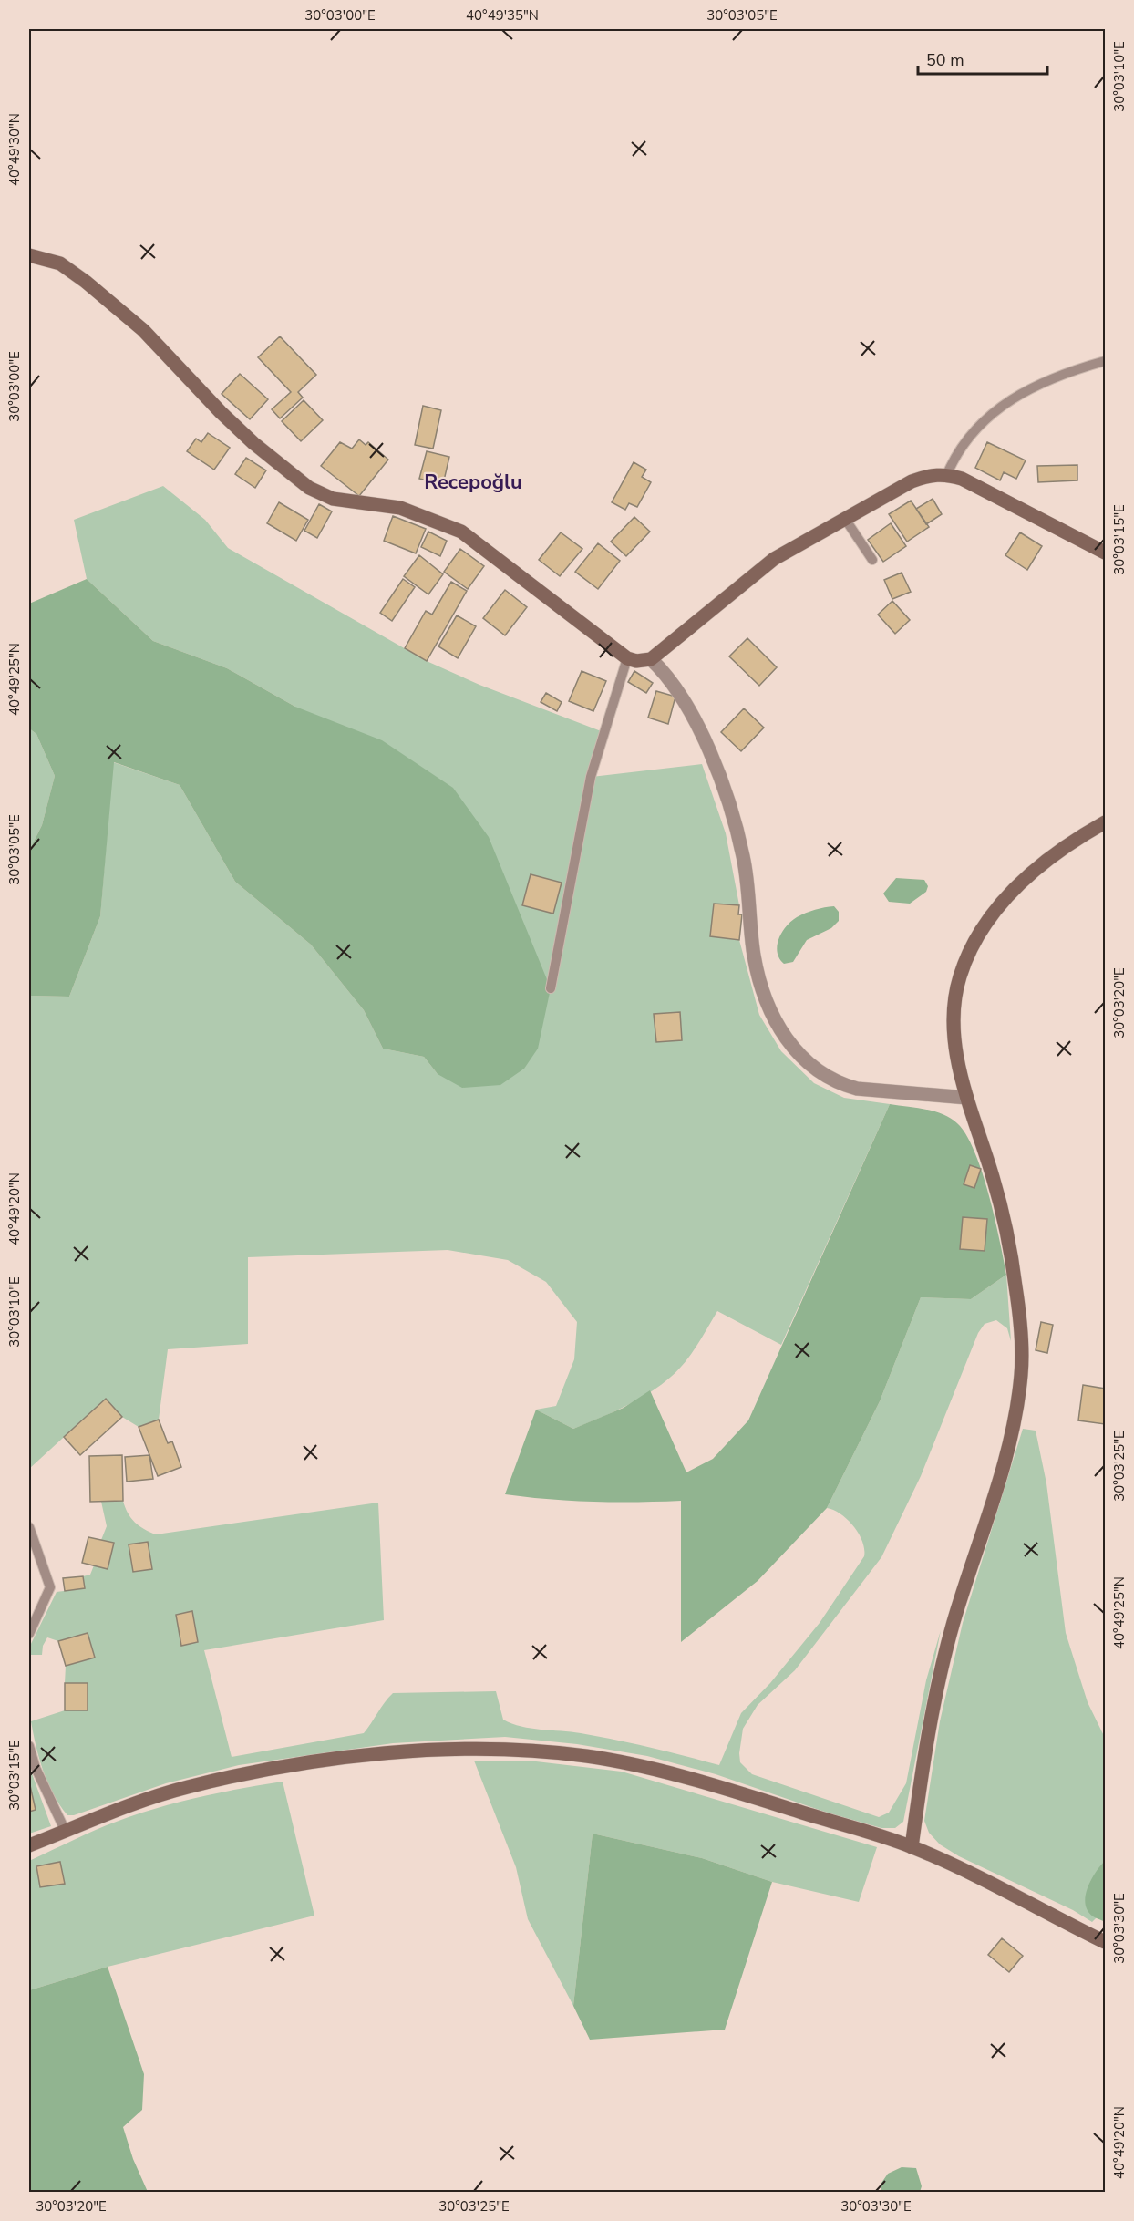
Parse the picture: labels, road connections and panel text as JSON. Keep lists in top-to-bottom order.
{
  "districts": ["Recepoğlu"],
  "scale_bar": "50 m",
  "coordinates": [
    "30°03'00\"E",
    "40°49'35\"N",
    "30°03'05\"E",
    "30°03'10\"E",
    "40°49'30\"N",
    "30°03'15\"E",
    "40°49'25\"N",
    "30°03'20\"E",
    "40°49'20\"N",
    "30°03'25\"E",
    "30°03'30\"E"
  ]
}
